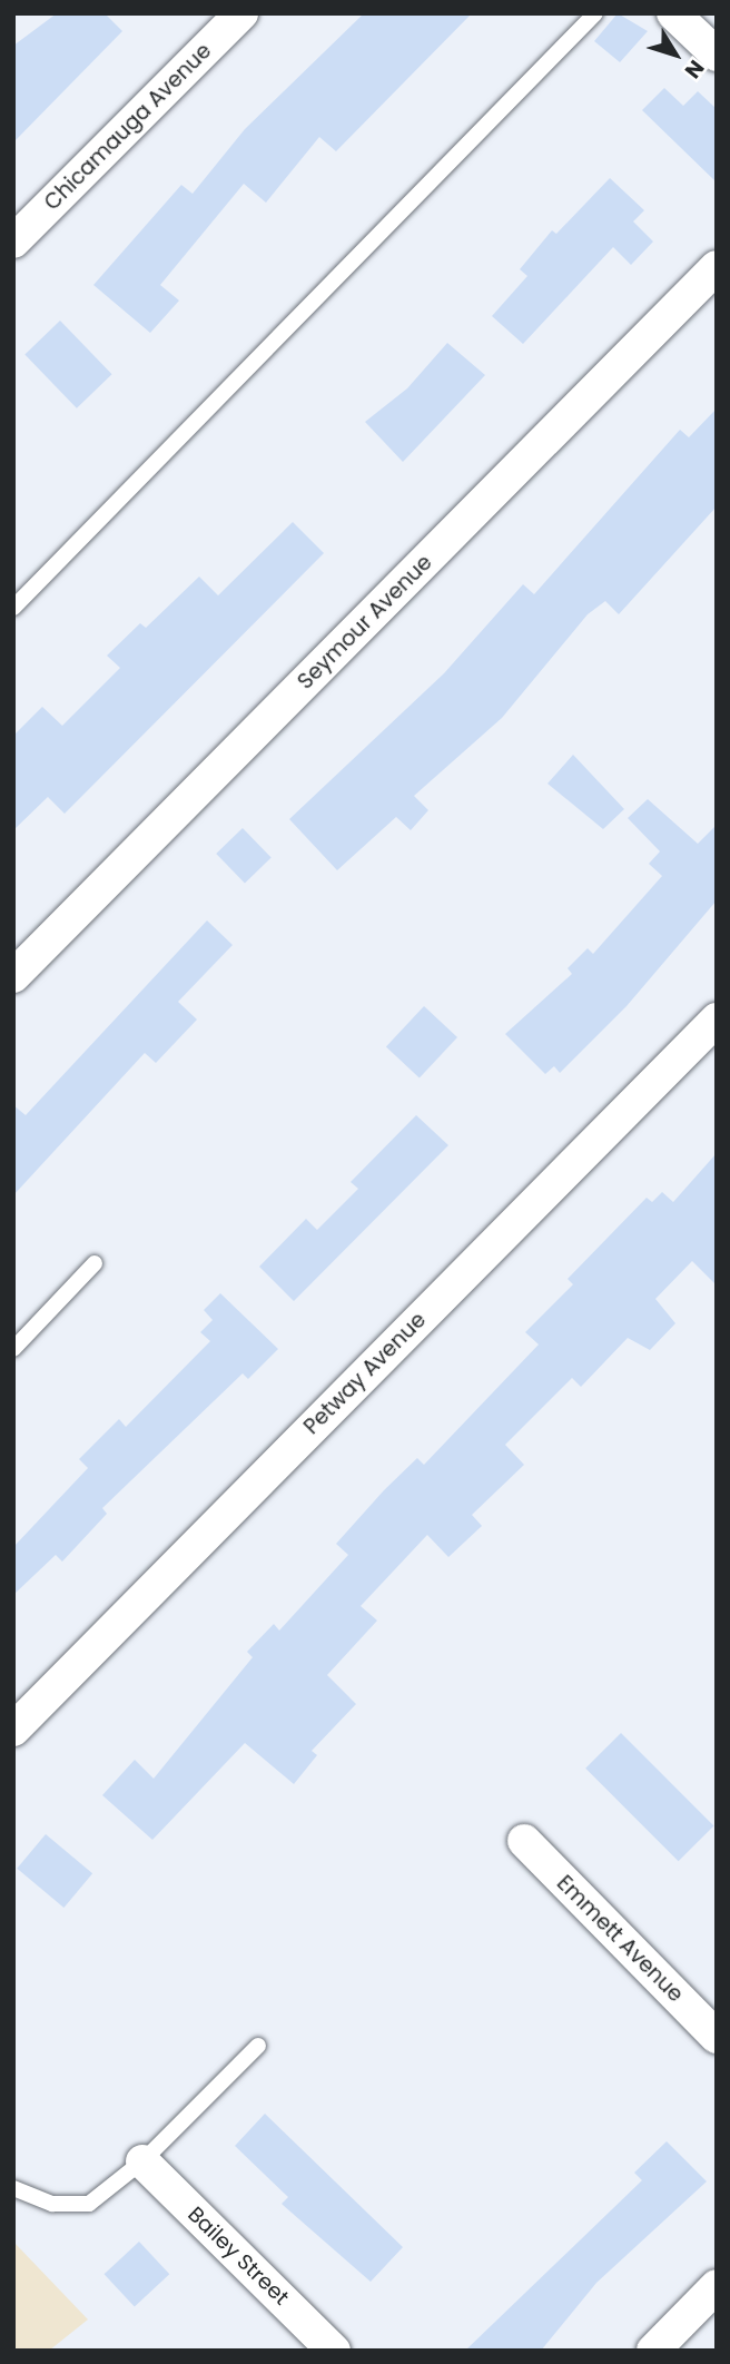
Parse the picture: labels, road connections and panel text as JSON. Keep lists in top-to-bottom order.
{
  "streets": {
    "street": [
      "Chicamauga Avenue",
      "Seymour Avenue",
      "Petway Avenue",
      "Emmett Avenue",
      "Bailey Street"
    ]
  },
  "north": "bottom right"
}
